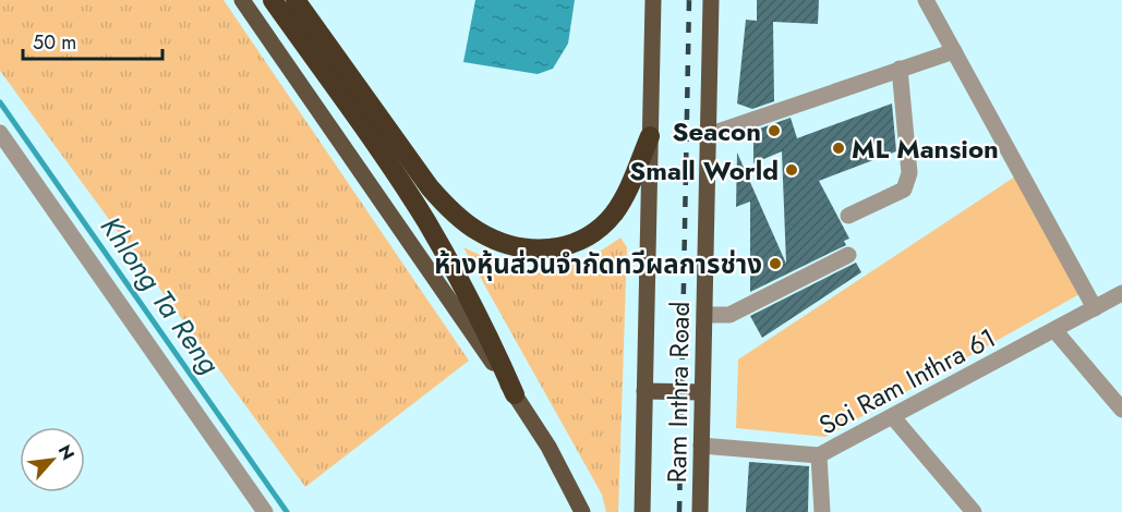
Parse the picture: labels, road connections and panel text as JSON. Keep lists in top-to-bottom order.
{
  "streets": {
    "main road": ["Ram Inthra Road"],
    "street": ["Soi Ram Inthra 61"]
  },
  "crossings": [
    ["Soi Ram Inthra 61", "Ram Inthra Road"]
  ],
  "water": ["Khlong Ta Reng"],
  "places": [
    "Seacon",
    "ML Mansion",
    "Small World",
    "ห้างหุ้นส่วนจำกัดทวีผลการช่าง"
  ],
  "scale_bar": "50 m",
  "north": "top right"
}
